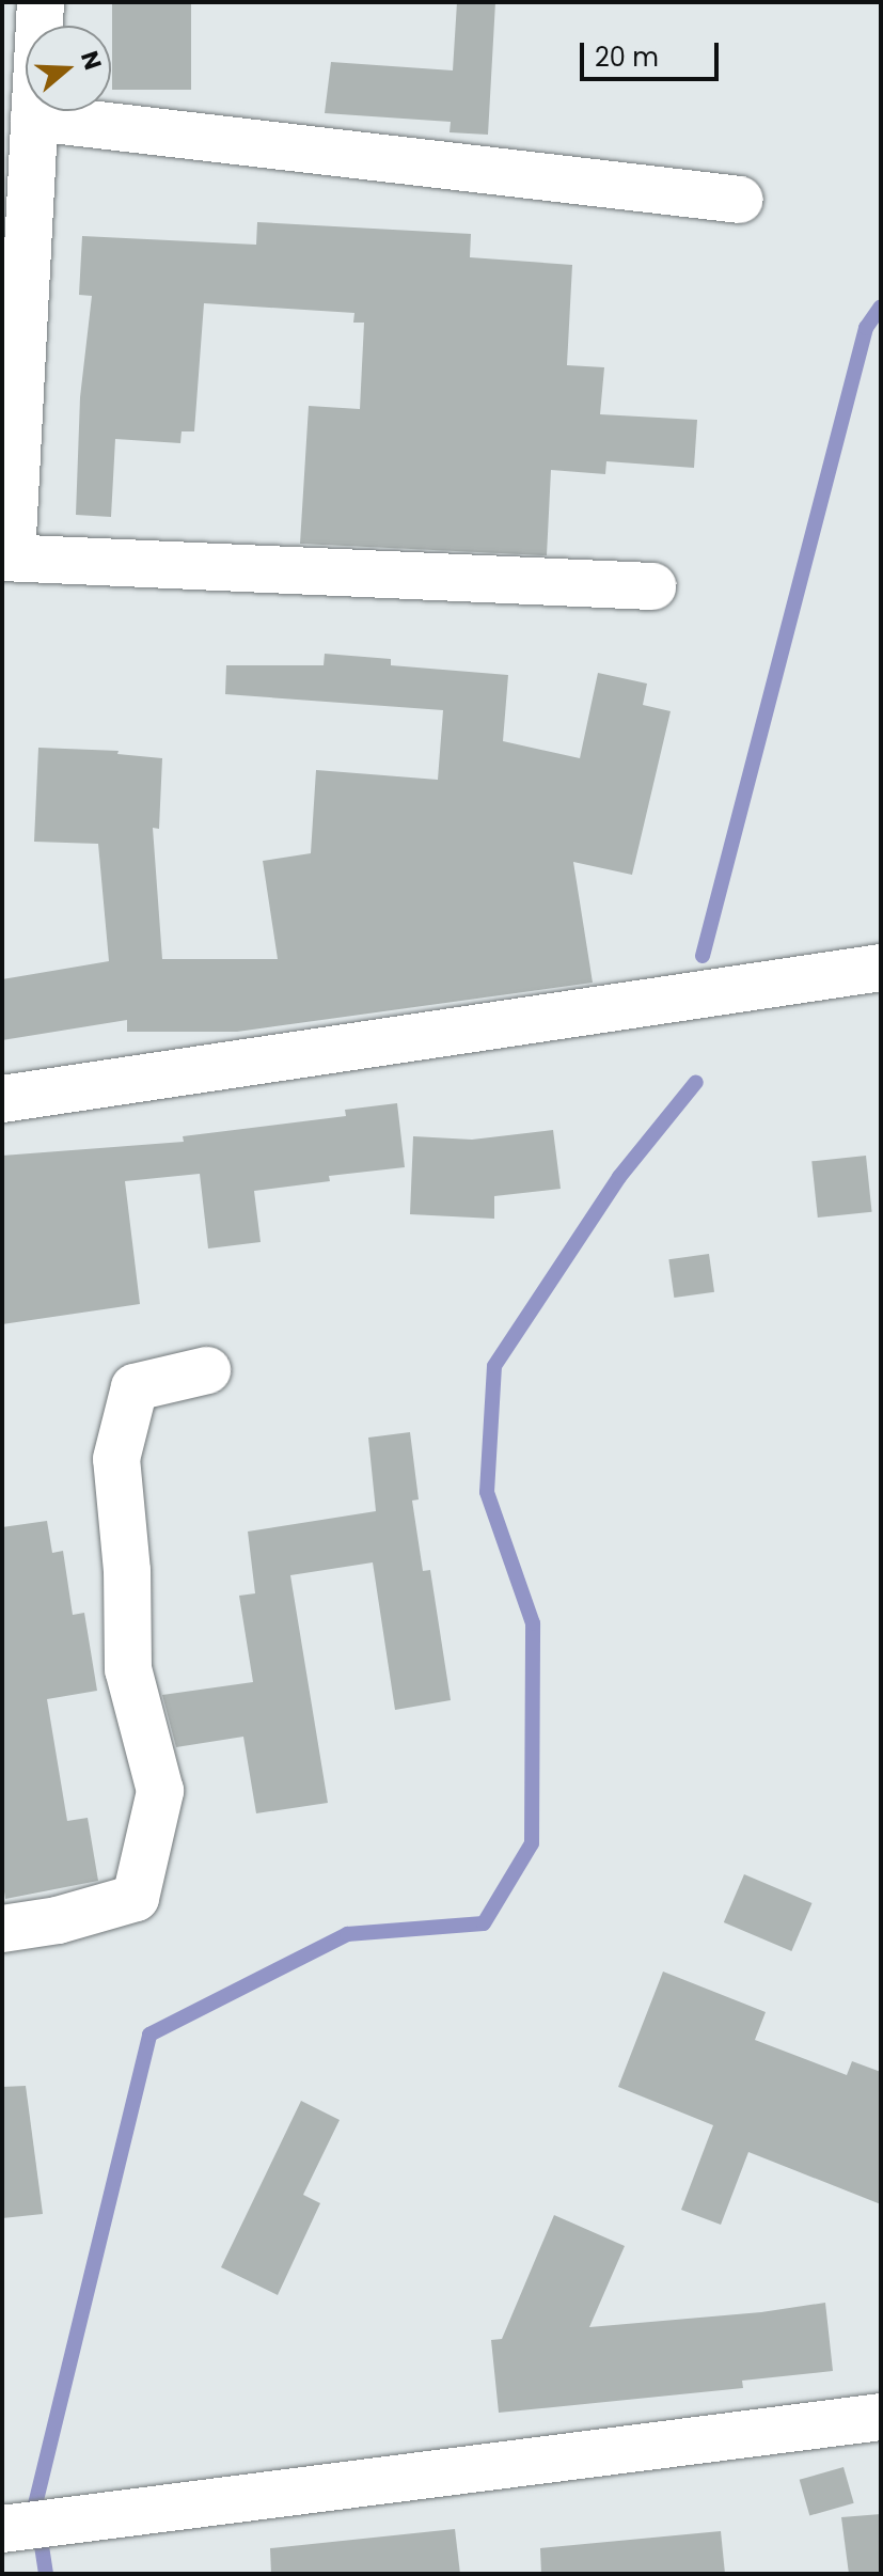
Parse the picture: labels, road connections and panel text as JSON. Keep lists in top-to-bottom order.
{
  "scale_bar": "20 m",
  "north": "right"
}
